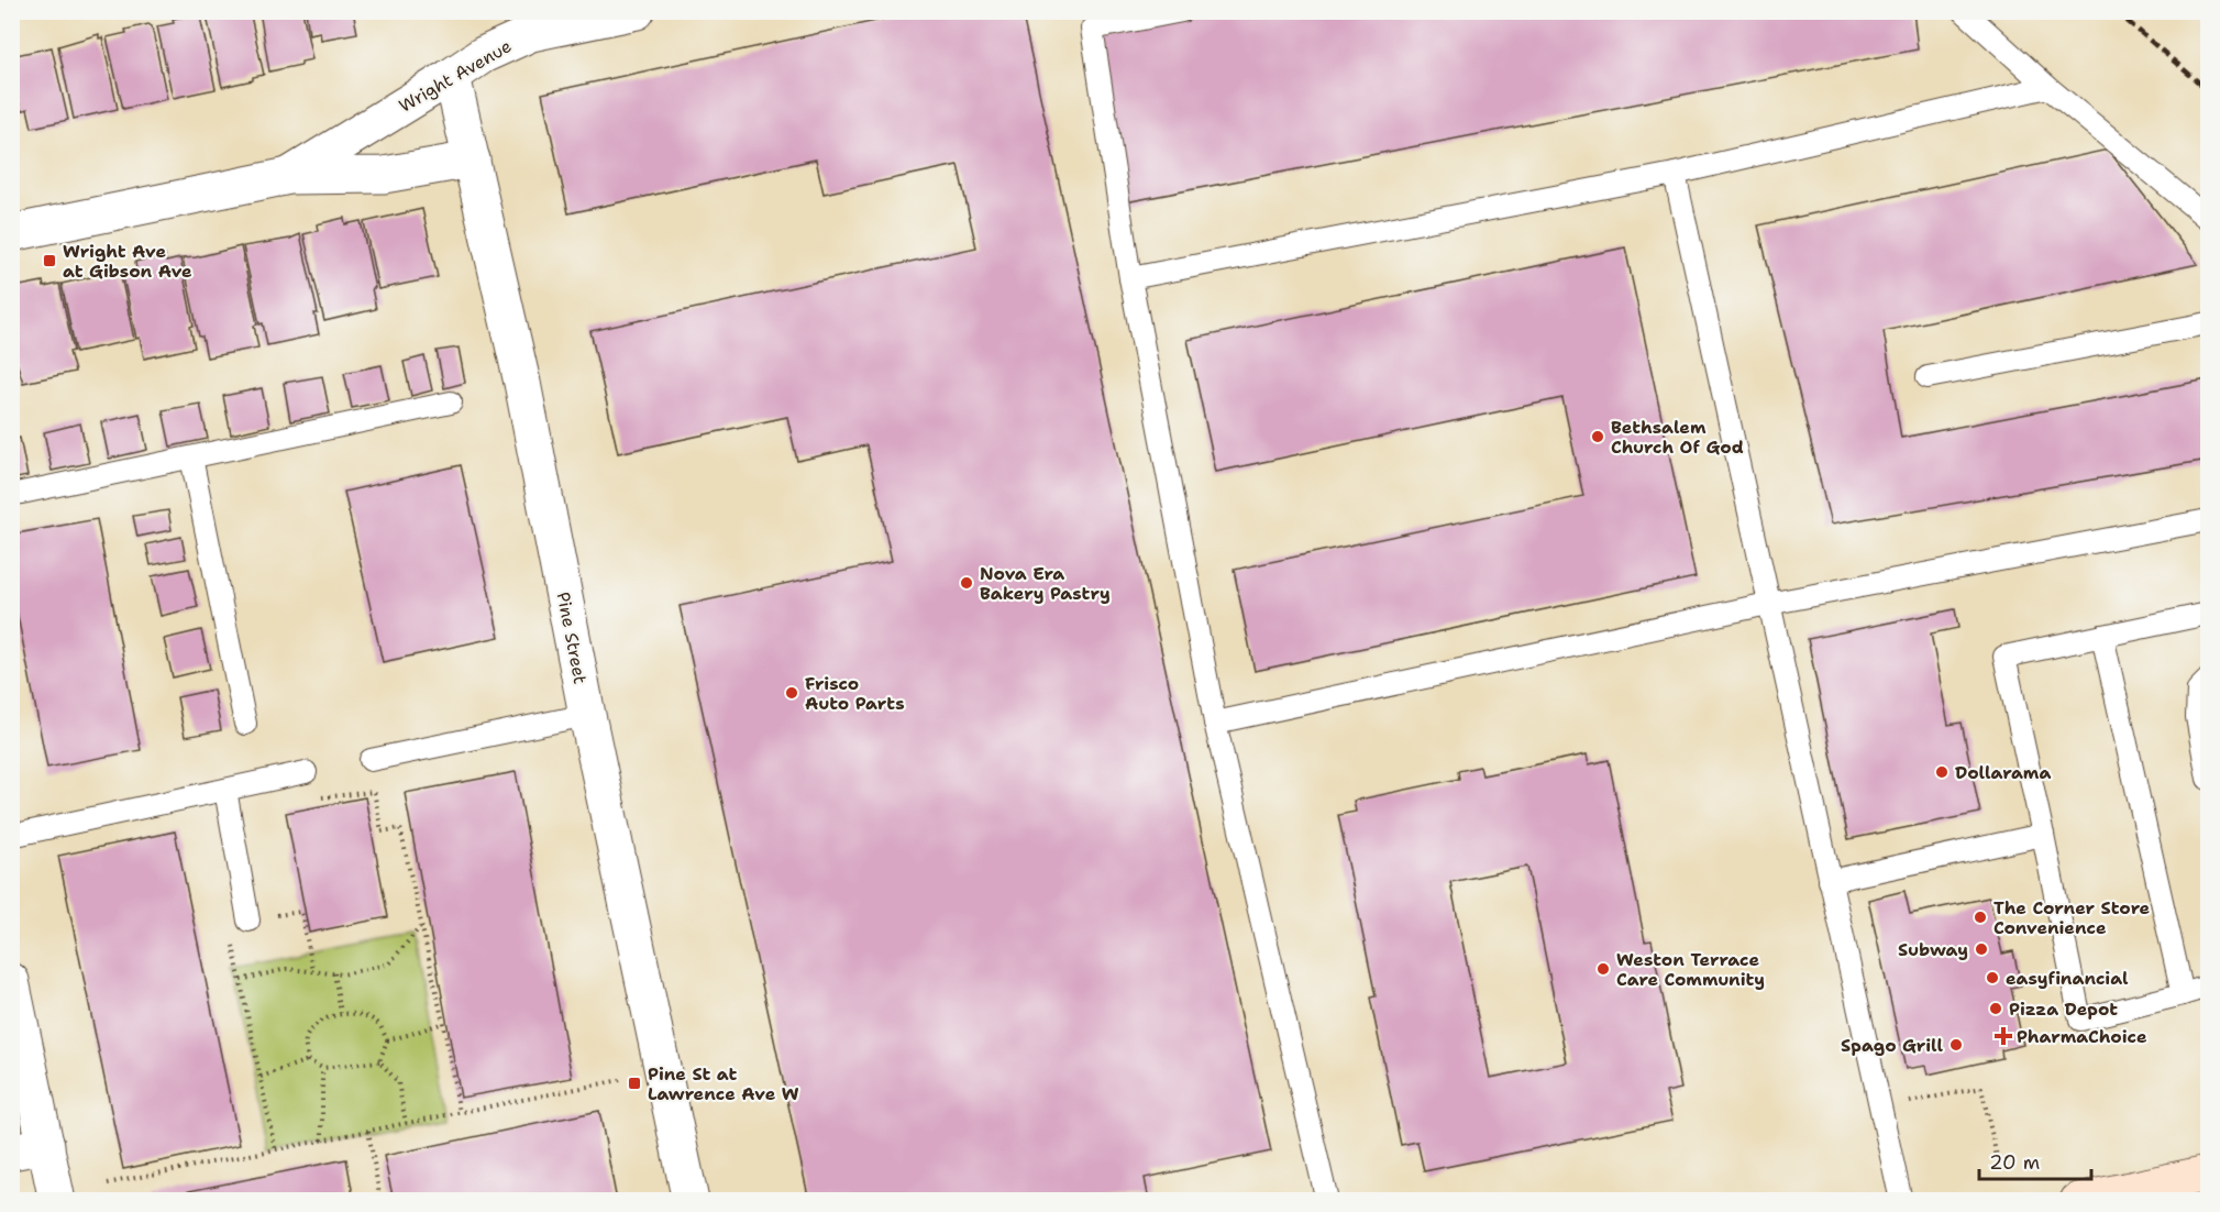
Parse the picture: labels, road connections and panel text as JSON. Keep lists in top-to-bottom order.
{
  "streets": {
    "street": ["Wright Avenue", "Pine Street"]
  },
  "crossings": [
    ["Wright Avenue", "Pine Street"]
  ],
  "places": {
    "transit": ["Wright Ave at Gibson Ave", "Pine St at Lawrence Ave W"],
    "other": [
      "Bethsalem Church Of God",
      "Nova Era Bakery Pastry",
      "Frisco Auto Parts",
      "Dollarama",
      "The Corner Store Convenience",
      "Subway",
      "Weston Terrace Care Community",
      "easyfinancial",
      "Pizza Depot",
      "Spago Grill"
    ],
    "health": ["PharmaChoice"]
  },
  "scale_bar": "20 m"
}
